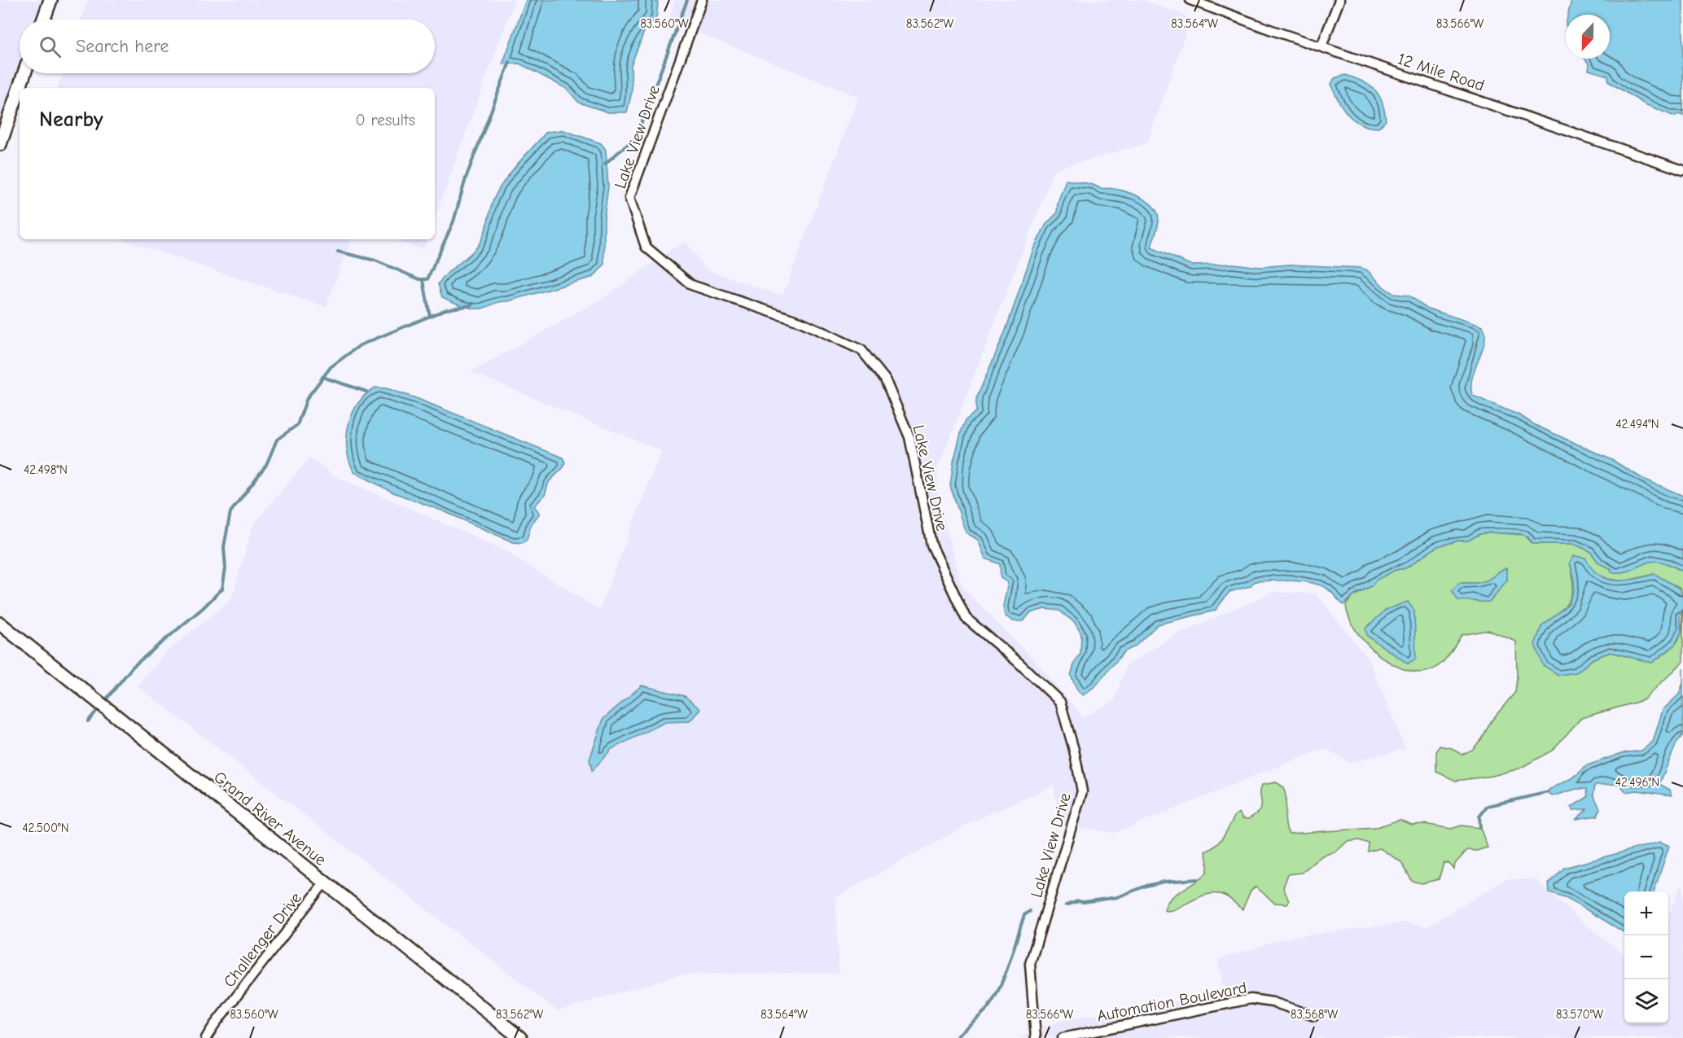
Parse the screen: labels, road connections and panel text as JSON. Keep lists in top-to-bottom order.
{
  "streets": {
    "main road": ["Grand River Avenue"],
    "street": [
      "12 Mile Road",
      "Lake View Drive",
      "Challenger Drive",
      "Automation Boulevard"
    ]
  },
  "crossings": [
    ["Grand River Avenue", "Challenger Drive"]
  ],
  "north": "bottom",
  "page": {
    "search": "Search here",
    "heading": ["Nearby", "0 results"],
    "map_buttons": ["+", "−"]
  },
  "coordinates": [
    "83.562°W",
    "83.566°W",
    "83.560°W",
    "83.564°W",
    "42.494°N",
    "42.498°N",
    "42.496°N",
    "42.500°N",
    "83.568°W",
    "83.570°W"
  ]
}
